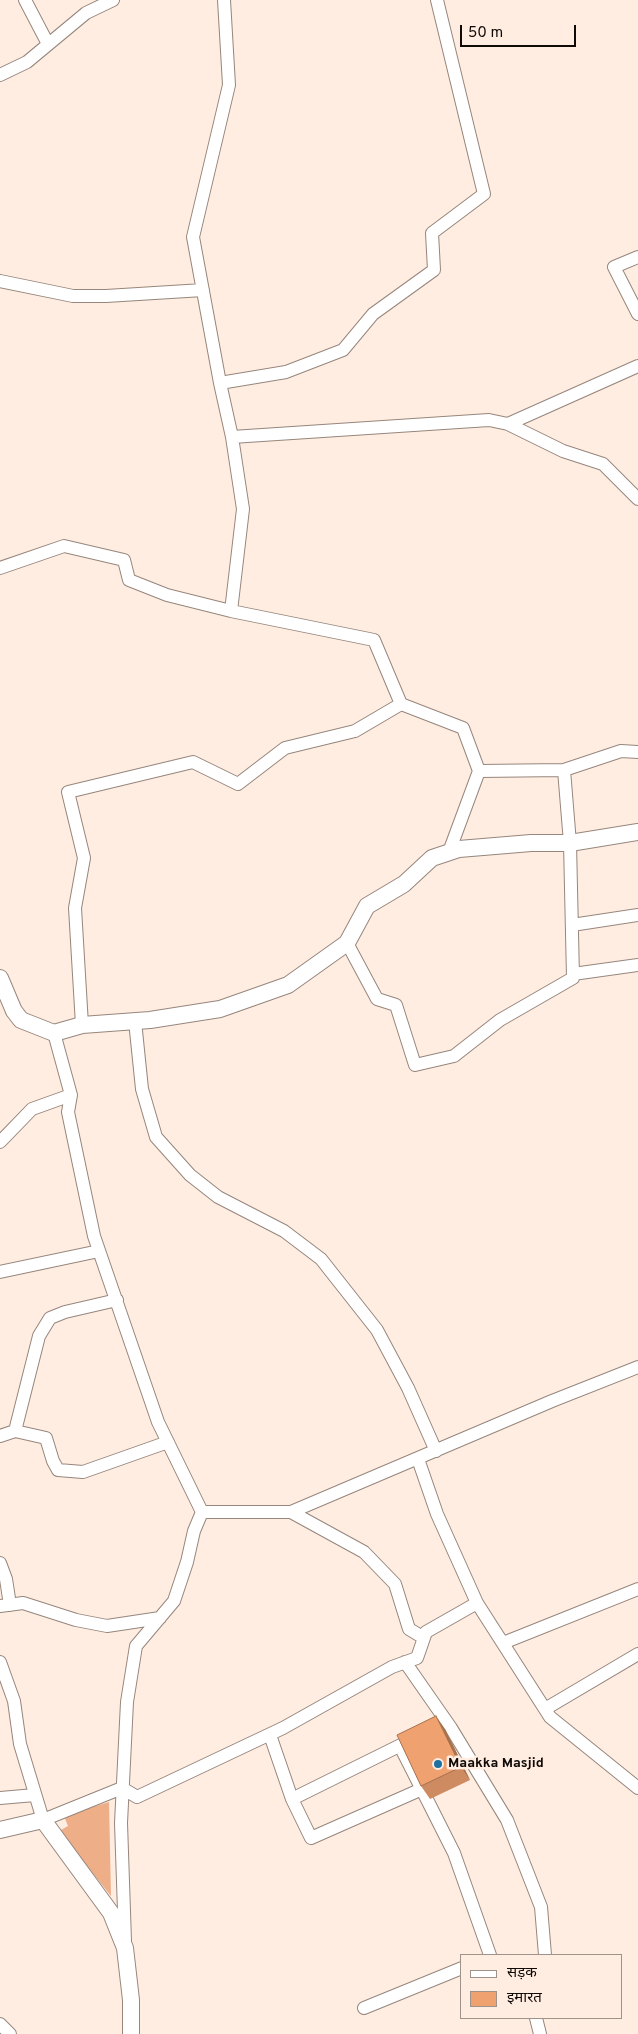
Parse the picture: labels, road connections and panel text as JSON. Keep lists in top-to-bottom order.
{
  "places": ["Maakka Masjid"],
  "legend": ["सड़क", "इमारत"],
  "scale_bar": "50 m"
}
